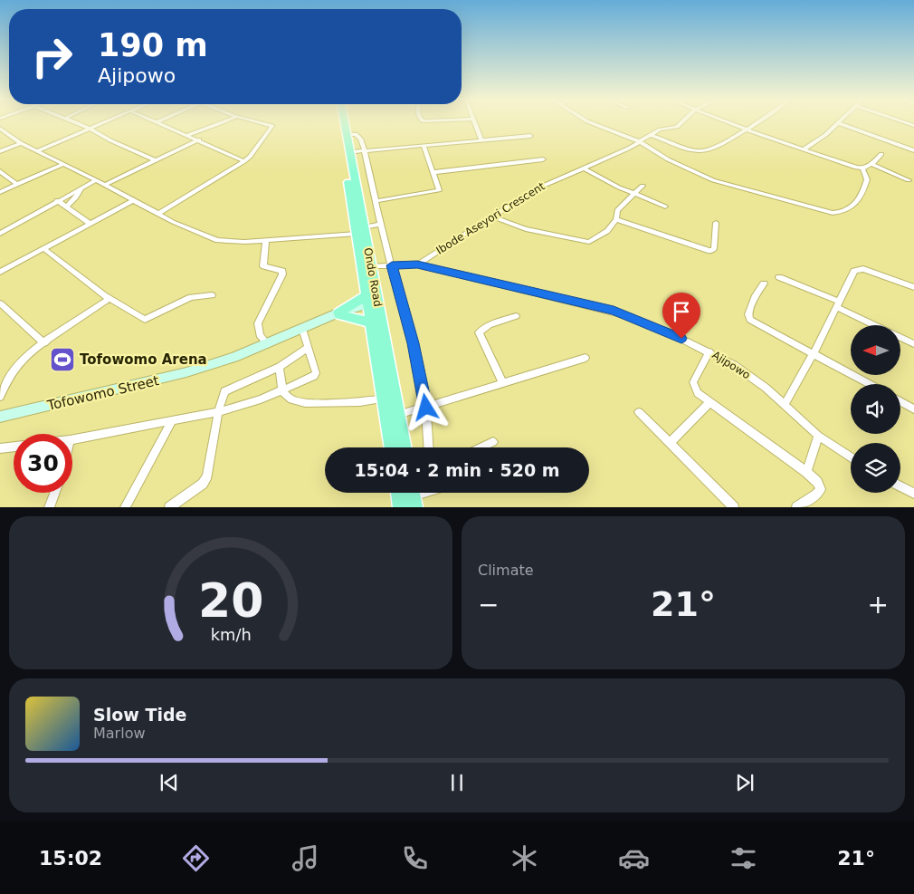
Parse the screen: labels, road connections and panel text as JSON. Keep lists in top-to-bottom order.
{
  "streets": {
    "main road": ["Ondo Road"],
    "street": ["Ibode Aseyori Crescent", "Ajipowo", "Tofowomo Street"]
  },
  "crossings": [
    ["Ibode Aseyori Crescent", "Ajipowo"],
    ["Ondo Road", "Ajipowo"]
  ],
  "places": {
    "sports": ["Tofowomo Arena"]
  },
  "north": "left",
  "page": {
    "turn": ["190 m", "Ajipowo"],
    "limit": "30",
    "trip": "15:04 · 2 min · 520 m",
    "tile": "Climate",
    "heat": ["−", "21°", "+"],
    "song": ["Slow Tide", "Marlow"],
    "tabs": ["15:02", "21°"],
    "gauge": ["20", "km/h"]
  }
}
